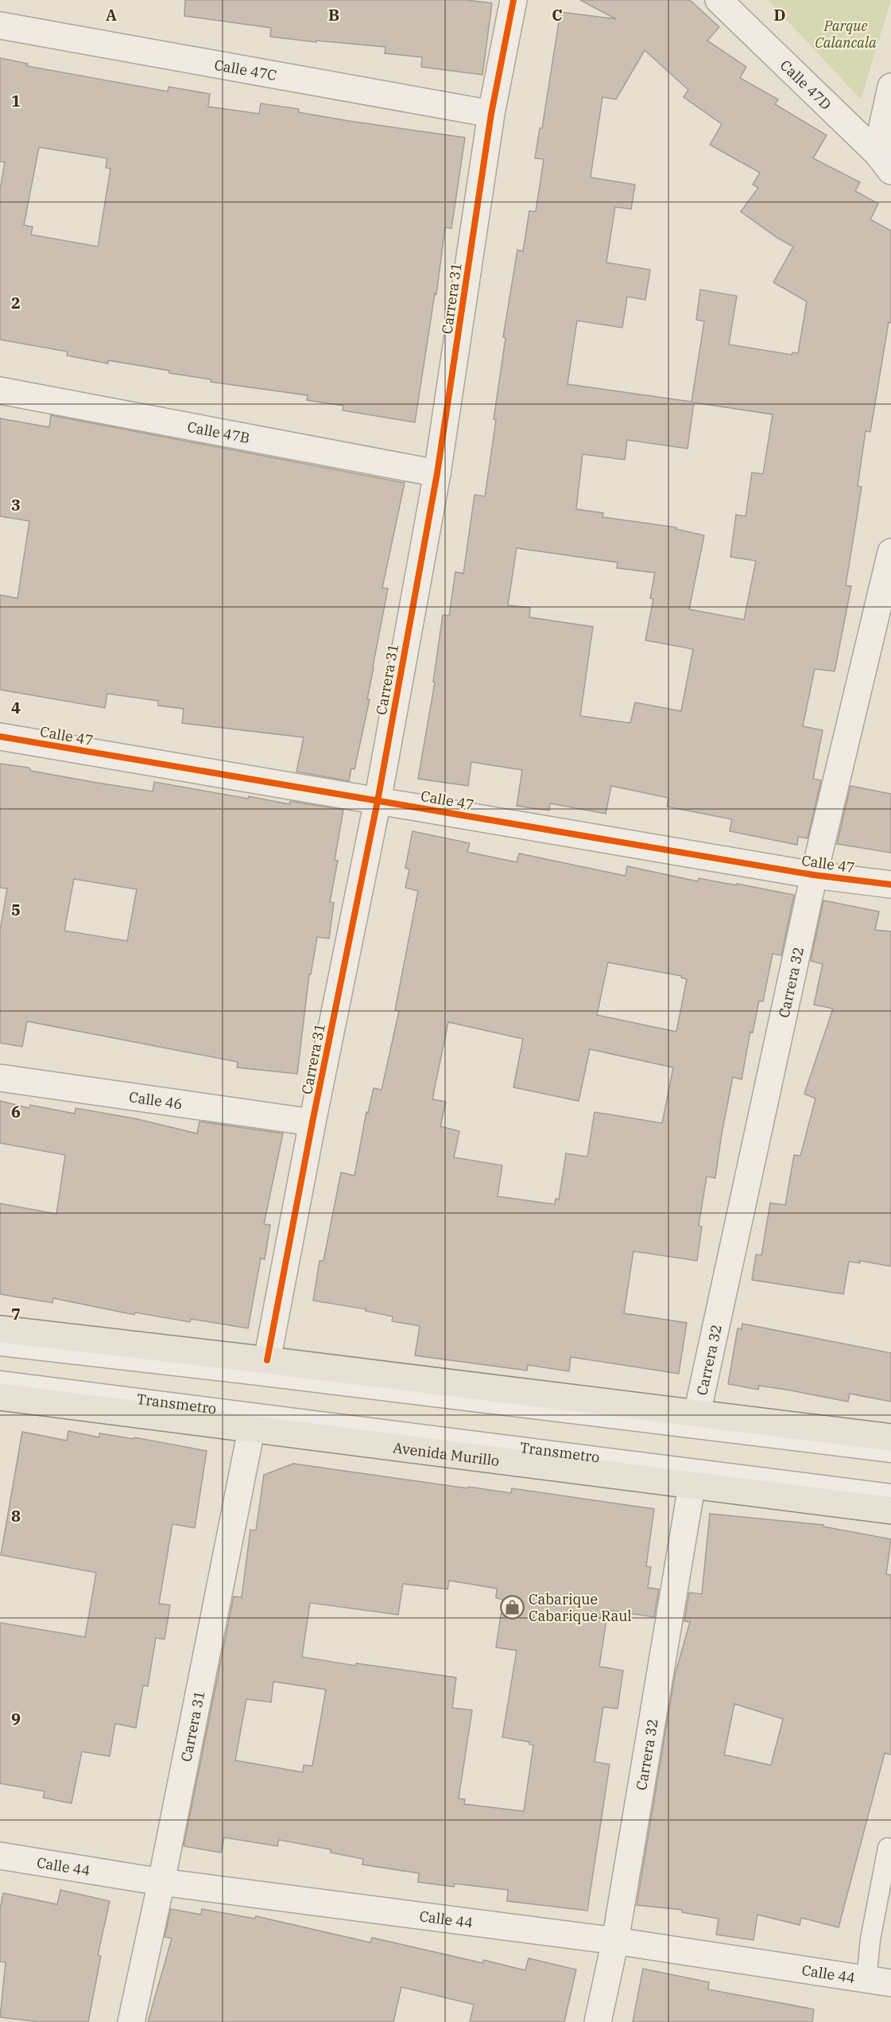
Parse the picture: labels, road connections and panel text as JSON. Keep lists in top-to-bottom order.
{
  "streets": {
    "main road": ["Avenida Murillo"],
    "street": [
      "Calle 47C",
      "Calle 47D",
      "Carrera 31",
      "Calle 47B",
      "Calle 47",
      "Carrera 32",
      "Calle 46",
      "Calle 44"
    ],
    "lane": ["Transmetro"]
  },
  "crossings": [
    ["Calle 47C", "Carrera 31"],
    ["Carrera 31", "Calle 47B"],
    ["Carrera 31", "Calle 47"],
    ["Carrera 31", "Calle 46"],
    ["Carrera 31", "Avenida Murillo"],
    ["Carrera 31", "Calle 44"],
    ["Calle 47", "Carrera 32"],
    ["Carrera 32", "Avenida Murillo"],
    ["Carrera 32", "Calle 44"]
  ],
  "parks": ["Parque Calancala"],
  "places": {
    "shop": ["Cabarique Cabarique Raul"]
  },
  "grid": {
    "columns": [
      "A",
      "B",
      "C",
      "D"
    ],
    "rows": [
      "1",
      "2",
      "3",
      "4",
      "5",
      "6",
      "7",
      "8",
      "9"
    ]
  }
}
